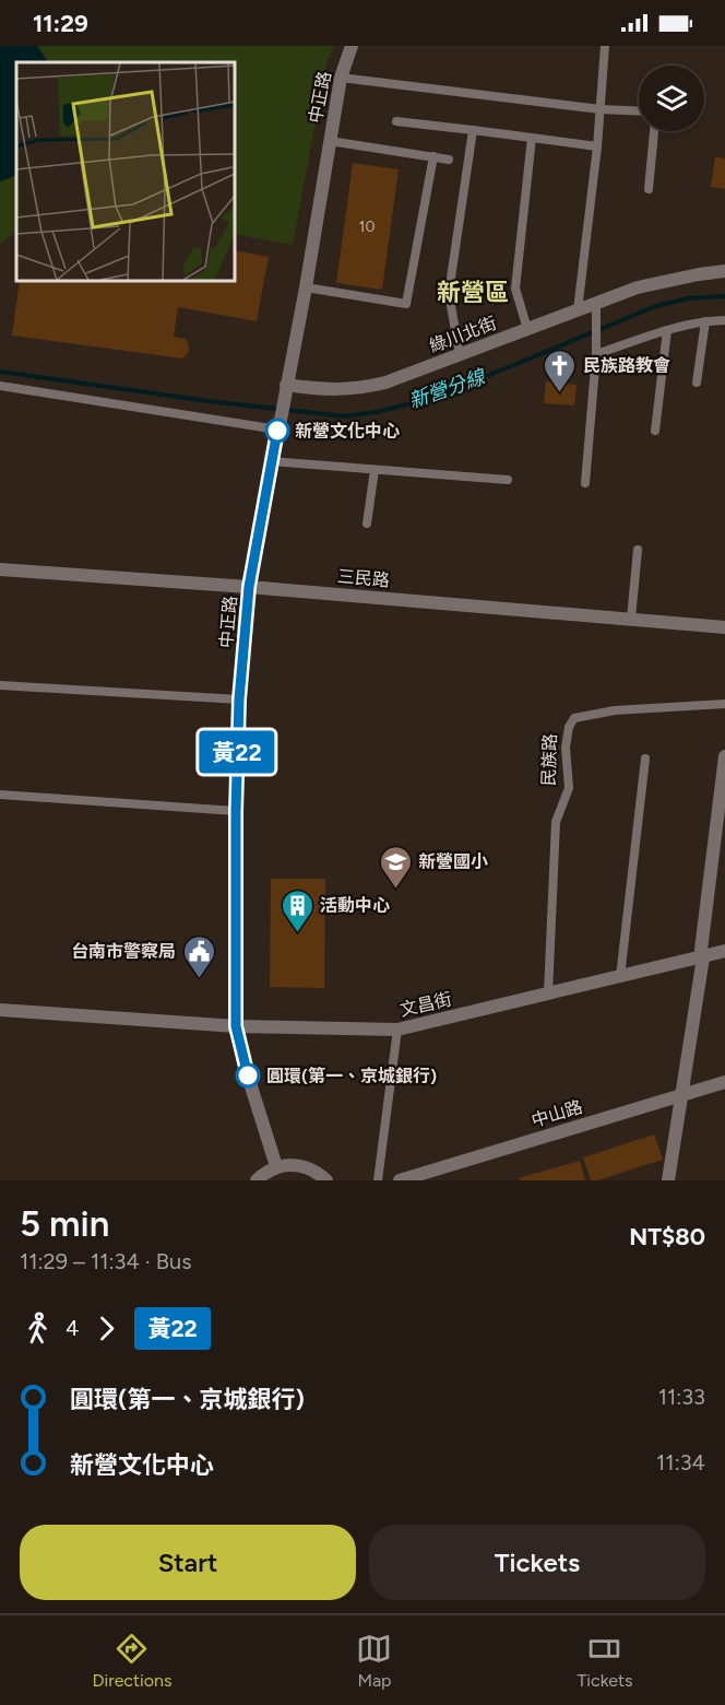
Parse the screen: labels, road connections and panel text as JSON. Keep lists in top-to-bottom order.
{
  "streets": {
    "street": [
      "中正路",
      "綠川北街",
      "三民路",
      "文昌街",
      "中山路"
    ],
    "lane": ["民族路"]
  },
  "crossings": [
    ["中正路", "綠川北街"],
    ["中正路", "三民路"],
    ["中正路", "文昌街"],
    ["民族路", "文昌街"]
  ],
  "districts": ["新營區"],
  "water": ["新營分線"],
  "places": {
    "church": ["民族路教會"],
    "other": ["新營文化中心", "圓環(第一、京城銀行)"],
    "school or university": ["新營國小"],
    "building": ["活動中心"],
    "public building": ["台南市警察局"]
  },
  "lines": ["bus line 黃22"],
  "house_numbers": ["10"],
  "page": {
    "status": "11:29",
    "on_map": "黃22",
    "heading": ["5 min", "11:29 – 11:34 · Bus", "NT$80"],
    "legs": ["4", "黃22"],
    "list": [
      {
        "name": "圓環(第一、京城銀行)",
        "value": "11:33"
      },
      {
        "name": "新營文化中心",
        "value": "11:34"
      }
    ],
    "buttons": ["Start", "Tickets"],
    "tabs": ["Directions", "Map", "Tickets"]
  }
}
